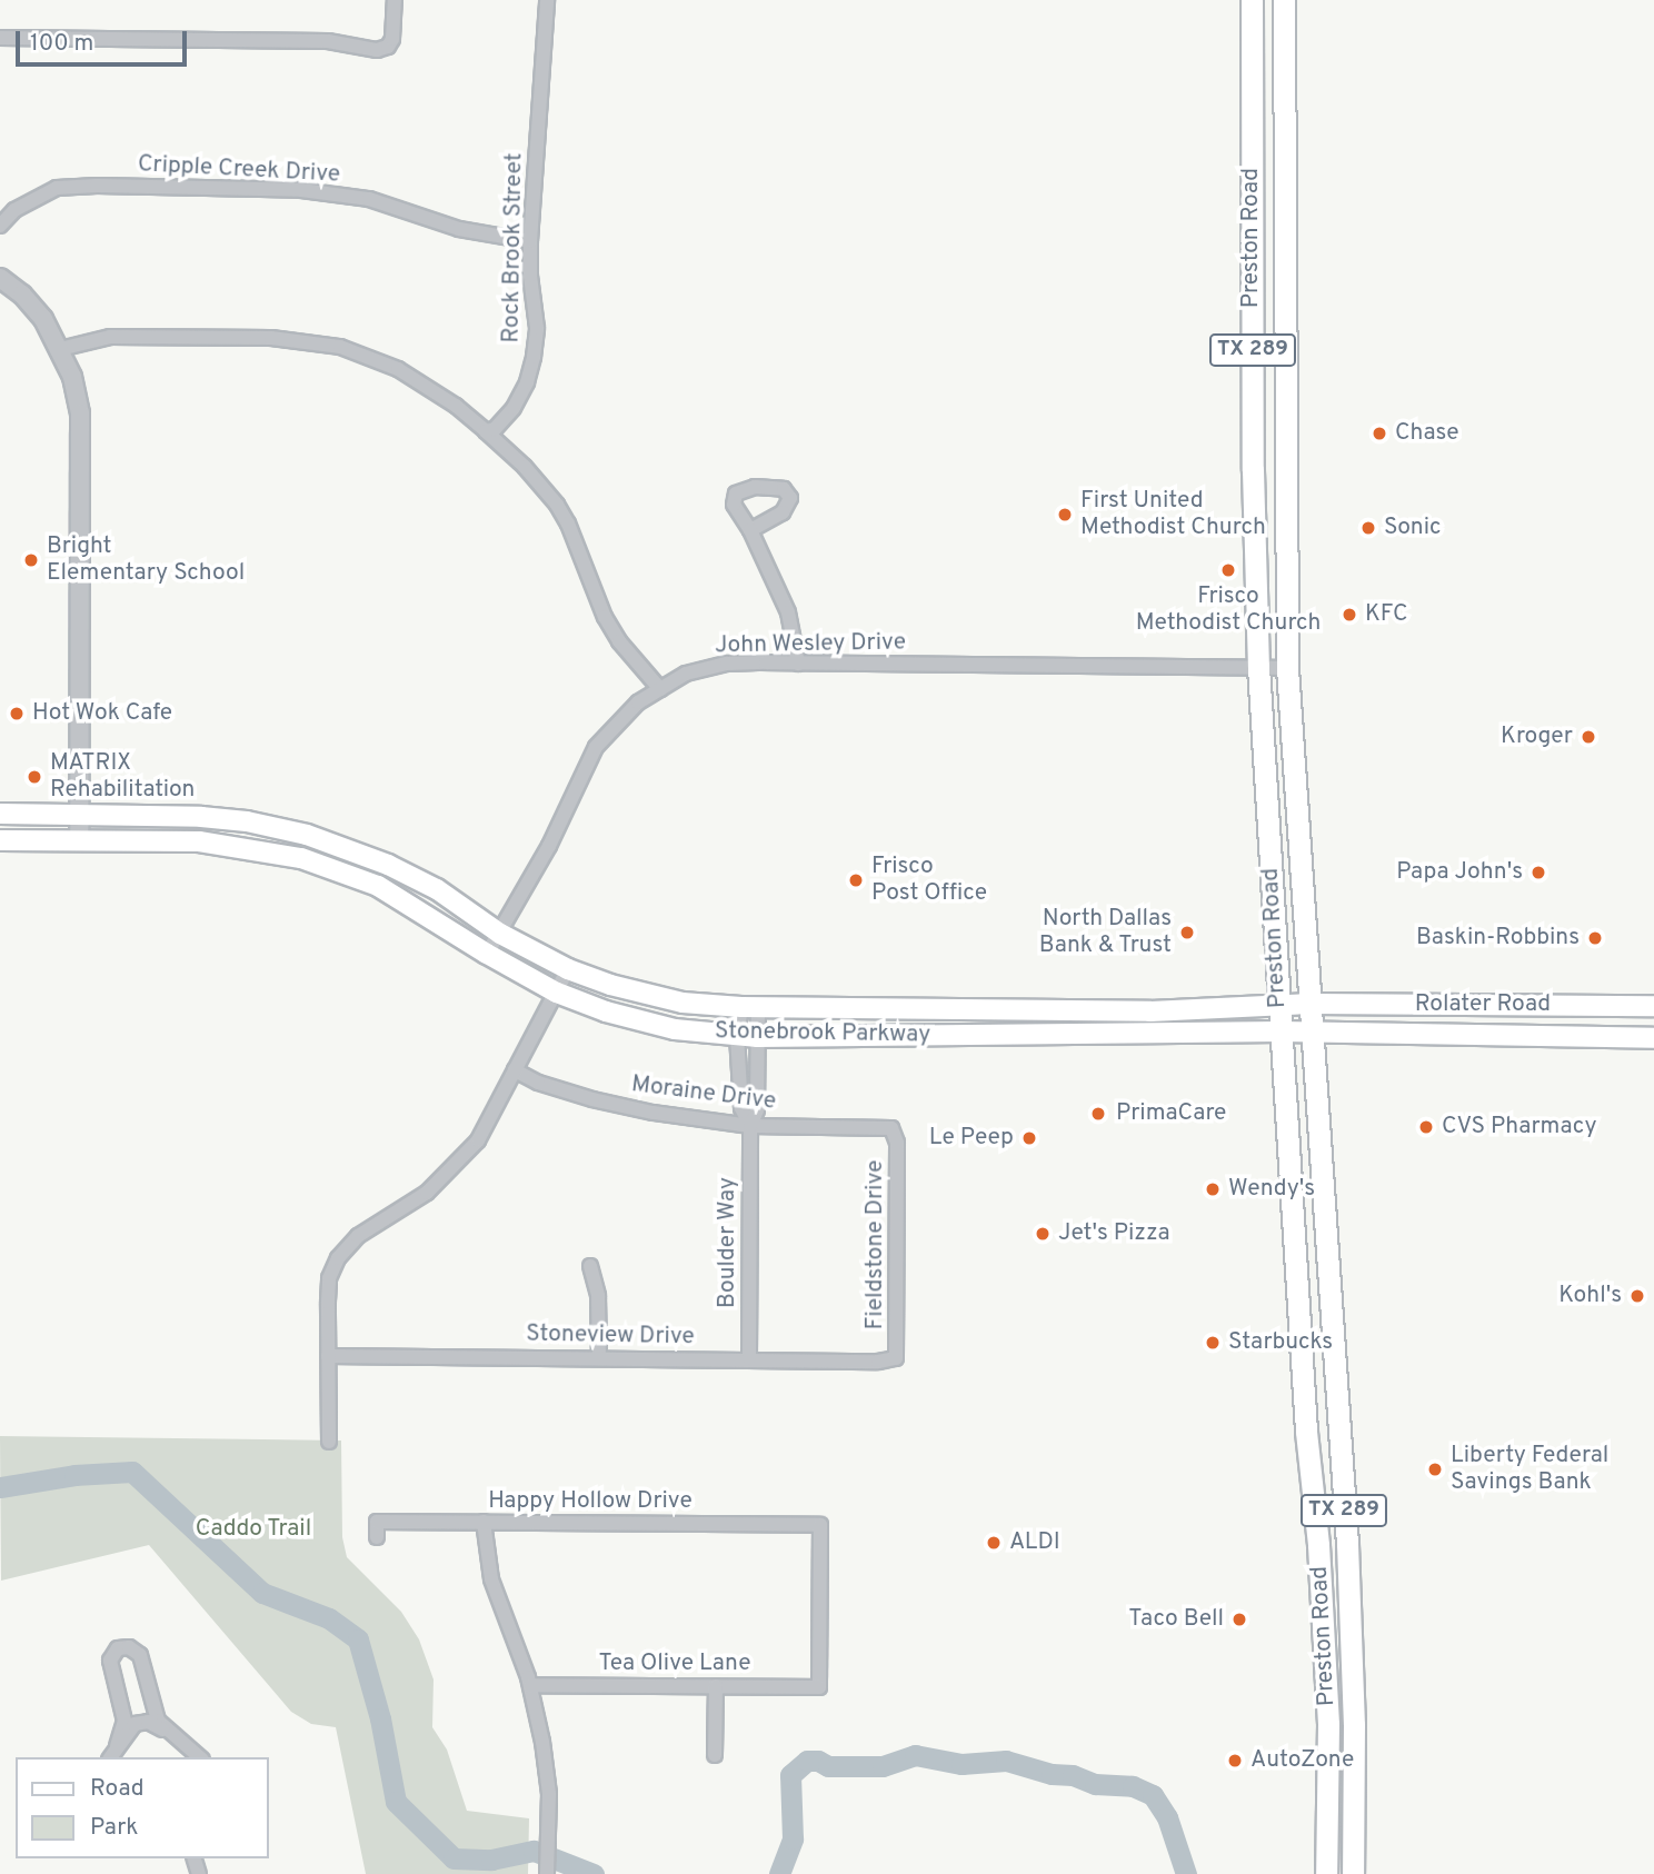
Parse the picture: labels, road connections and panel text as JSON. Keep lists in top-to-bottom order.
{
  "streets": {
    "main road": [
      "Preston Road",
      "TX 289",
      "Rolater Road",
      "Stonebrook Parkway"
    ],
    "street": [
      "Cripple Creek Drive",
      "Rock Brook Street",
      "John Wesley Drive",
      "Moraine Drive",
      "Boulder Way",
      "Fieldstone Drive",
      "Stoneview Drive",
      "Happy Hollow Drive",
      "Tea Olive Lane"
    ]
  },
  "crossings": [
    ["Cripple Creek Drive", "Rock Brook Street"],
    ["Preston Road", "John Wesley Drive"],
    ["Preston Road", "Rolater Road"],
    ["Preston Road", "Stonebrook Parkway"],
    ["John Wesley Drive", "Stonebrook Parkway"],
    ["Rolater Road", "Stonebrook Parkway"],
    ["Stonebrook Parkway", "Boulder Way"],
    ["Moraine Drive", "Boulder Way"],
    ["Moraine Drive", "Fieldstone Drive"],
    ["Boulder Way", "Stoneview Drive"],
    ["Fieldstone Drive", "Stoneview Drive"],
    ["Happy Hollow Drive", "Tea Olive Lane"]
  ],
  "parks": ["Caddo Trail"],
  "places": [
    "Chase",
    "First United Methodist Church",
    "Sonic",
    "Bright Elementary School",
    "Frisco Methodist Church",
    "KFC",
    "Hot Wok Cafe",
    "Kroger",
    "MATRIX Rehabilitation",
    "Papa John's",
    "Frisco Post Office",
    "North Dallas Bank & Trust",
    "Baskin-Robbins",
    "PrimaCare",
    "CVS Pharmacy",
    "Le Peep",
    "Wendy's",
    "Jet's Pizza",
    "Kohl's",
    "Starbucks",
    "Liberty Federal Savings Bank",
    "ALDI",
    "Taco Bell",
    "AutoZone"
  ],
  "legend": ["Road", "Park"],
  "scale_bar": "100 m"
}
